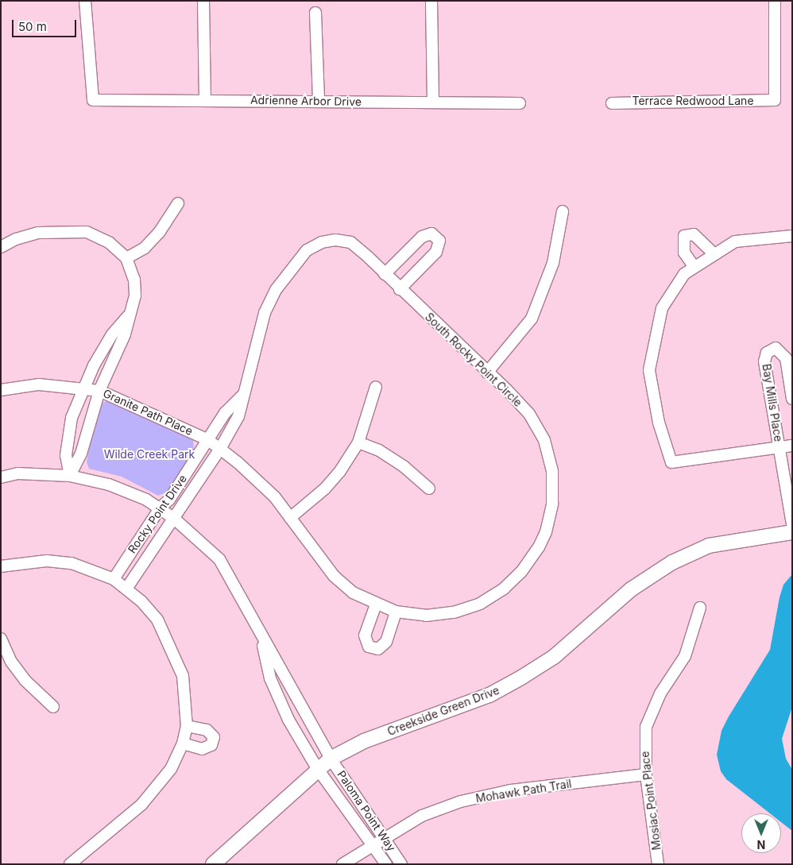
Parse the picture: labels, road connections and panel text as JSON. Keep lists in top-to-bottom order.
{
  "streets": {
    "main road": ["Creekside Green Drive"],
    "street": [
      "Adrienne Arbor Drive",
      "Terrace Redwood Lane",
      "South Rocky Point Circle",
      "Bay Mills Place",
      "Granite Path Place",
      "Rocky Point Drive",
      "Mohawk Path Trail",
      "Mosiac Point Place",
      "Paloma Point Way"
    ]
  },
  "crossings": [
    ["South Rocky Point Circle", "Granite Path Place"],
    ["South Rocky Point Circle", "Rocky Point Drive"],
    ["Granite Path Place", "Rocky Point Drive"],
    ["Creekside Green Drive", "Paloma Point Way"],
    ["Mohawk Path Trail", "Mosiac Point Place"],
    ["Mohawk Path Trail", "Paloma Point Way"]
  ],
  "parks": ["Wilde Creek Park"],
  "scale_bar": "50 m",
  "north": "bottom"
}
